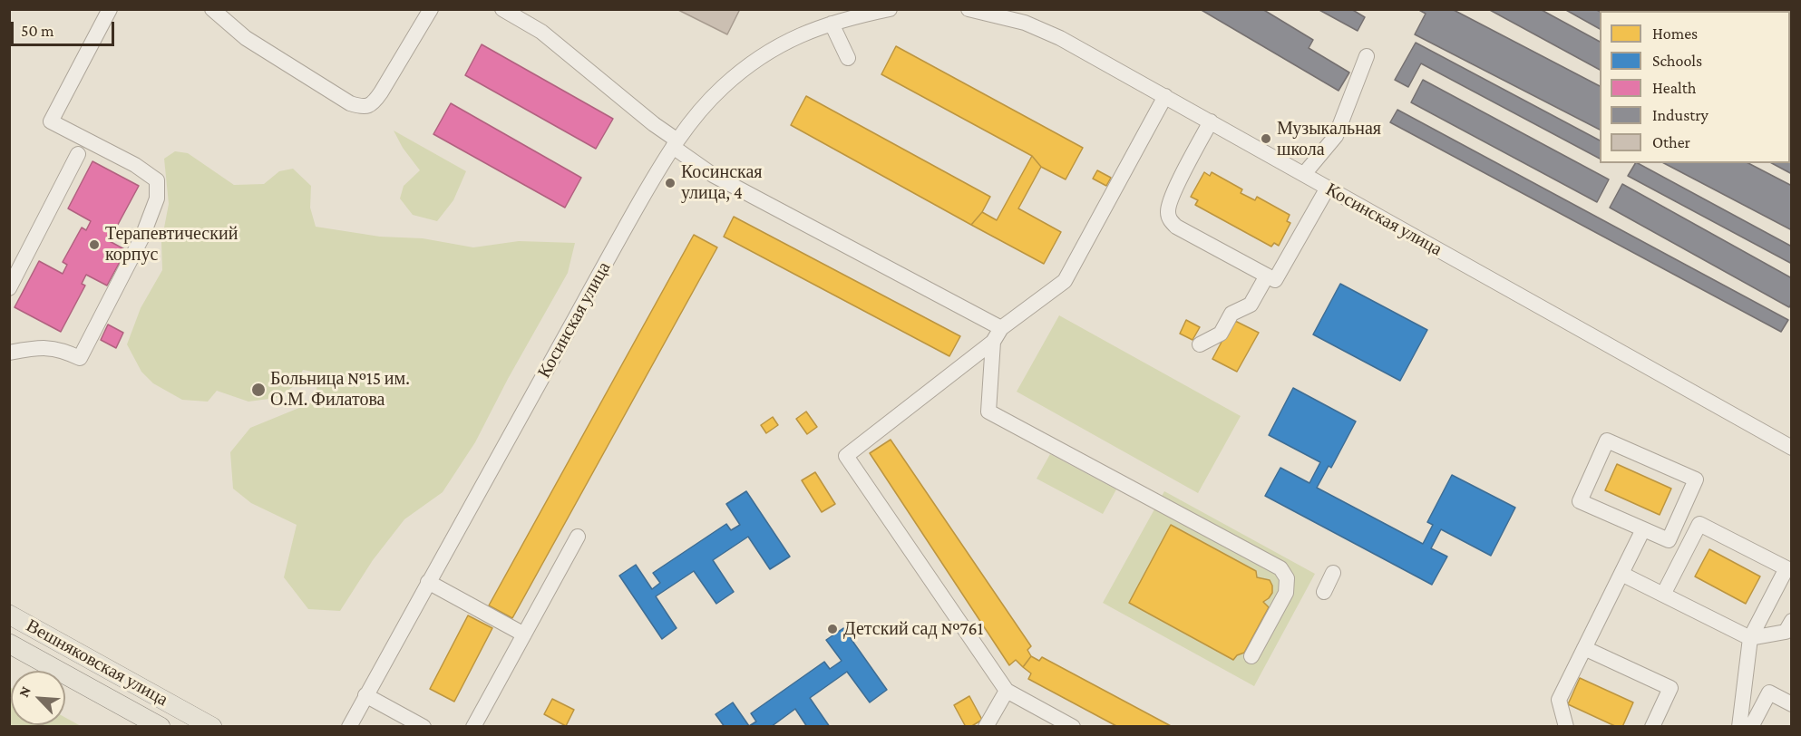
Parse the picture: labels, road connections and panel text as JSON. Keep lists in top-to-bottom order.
{
  "streets": {
    "main road": ["Вешняковская улица"],
    "street": ["Косинская улица"]
  },
  "places": [
    "Музыкальная школа",
    "Косинская улица, 4",
    "Терапевтический корпус",
    "Больница №15 им. О.М. Филатова",
    "Детский сад №761"
  ],
  "legend": [
    "Homes",
    "Schools",
    "Health",
    "Industry",
    "Other"
  ],
  "scale_bar": "50 m",
  "north": "top left"
}
